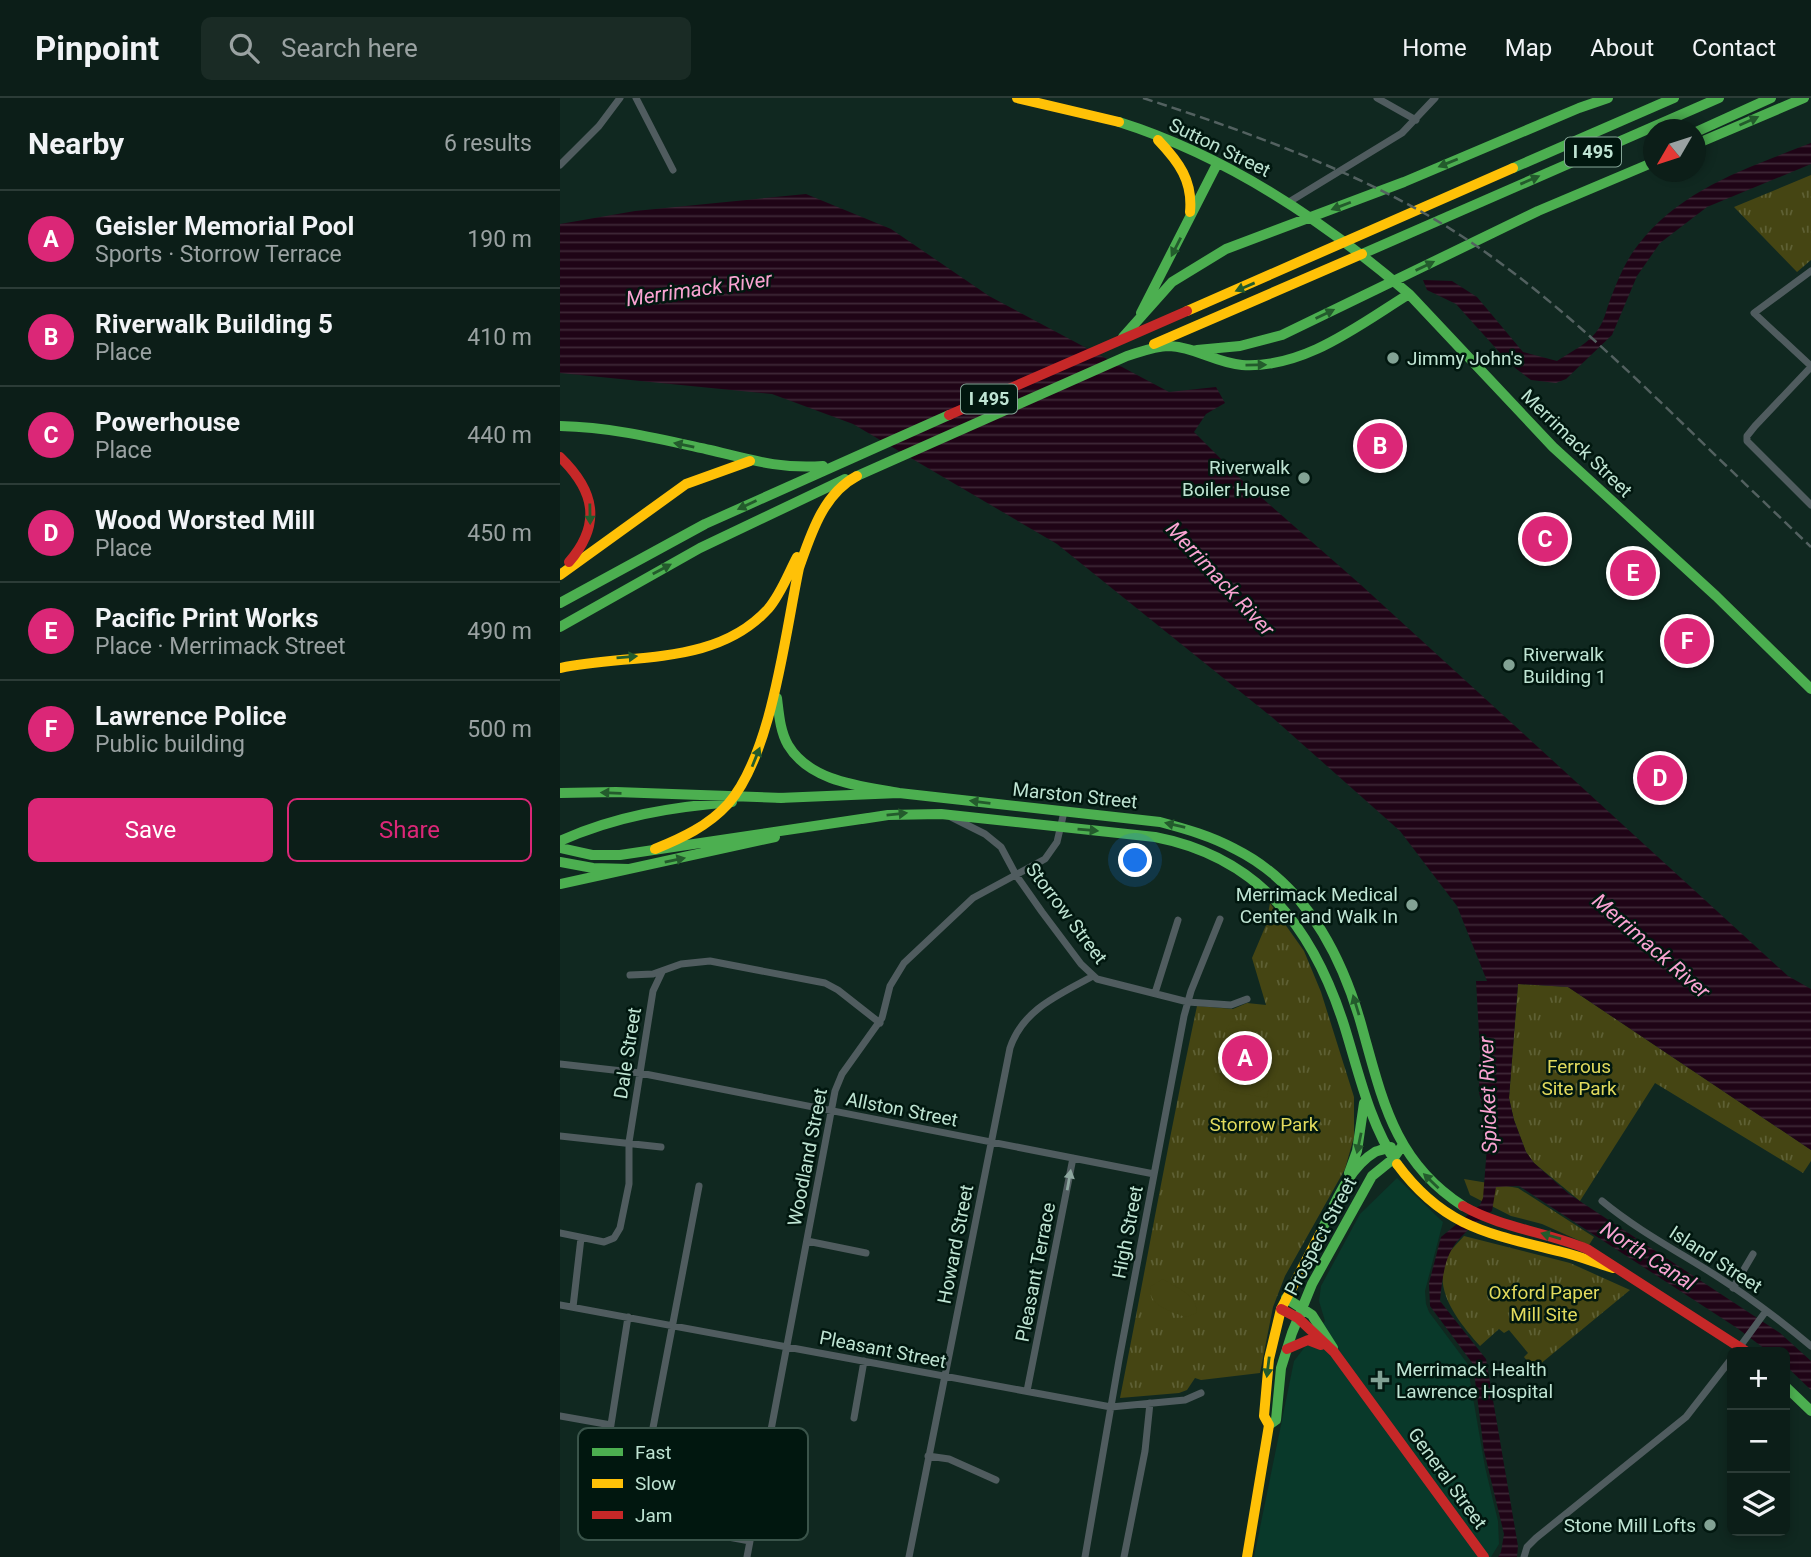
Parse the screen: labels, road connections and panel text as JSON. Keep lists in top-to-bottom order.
{
  "streets": {
    "main road": [
      "Sutton Street",
      "I 495",
      "Merrimack Street",
      "Marston Street",
      "Prospect Street",
      "General Street"
    ],
    "street": [
      "Storrow Street",
      "Dale Street",
      "Allston Street",
      "Woodland Street",
      "High Street",
      "Howard Street",
      "Island Street",
      "Pleasant Terrace",
      "Pleasant Street"
    ]
  },
  "crossings": [
    ["Sutton Street", "Merrimack Street"],
    ["Marston Street", "Storrow Street"],
    ["Marston Street", "Woodland Street"],
    ["Marston Street", "Prospect Street"],
    ["Storrow Street", "Woodland Street"],
    ["Storrow Street", "High Street"],
    ["Storrow Street", "Howard Street"],
    ["Dale Street", "Allston Street"],
    ["Allston Street", "Woodland Street"],
    ["Allston Street", "High Street"],
    ["Allston Street", "Howard Street"],
    ["Allston Street", "Pleasant Terrace"],
    ["Woodland Street", "Pleasant Street"],
    ["High Street", "Pleasant Street"],
    ["Prospect Street", "General Street"],
    ["Howard Street", "Pleasant Street"],
    ["Pleasant Terrace", "Pleasant Street"]
  ],
  "one_way": ["Pleasant Terrace"],
  "water": ["Merrimack River", "Spicket River", "North Canal"],
  "parks": ["Ferrous Site Park", "Storrow Park", "Oxford Paper Mill Site"],
  "places": {
    "other": [
      "Jimmy John's",
      "Riverwalk Boiler House",
      "Riverwalk Building 1",
      "Merrimack Medical Center and Walk In",
      "Stone Mill Lofts"
    ],
    "health": ["Merrimack Health Lawrence Hospital"]
  },
  "legend": ["Fast", "Slow", "Jam"],
  "north": "bottom left",
  "page": {
    "header": "Pinpoint",
    "search": "Search here",
    "nav": [
      "Home",
      "Map",
      "About",
      "Contact"
    ],
    "heading": ["Nearby", "6 results"],
    "list": [
      {
        "mark": "A",
        "name": "Geisler Memorial Pool",
        "note": "Sports · Storrow Terrace",
        "value": "190 m"
      },
      {
        "mark": "B",
        "name": "Riverwalk Building 5",
        "note": "Place",
        "value": "410 m"
      },
      {
        "mark": "C",
        "name": "Powerhouse",
        "note": "Place",
        "value": "440 m"
      },
      {
        "mark": "D",
        "name": "Wood Worsted Mill",
        "note": "Place",
        "value": "450 m"
      },
      {
        "mark": "E",
        "name": "Pacific Print Works",
        "note": "Place · Merrimack Street",
        "value": "490 m"
      },
      {
        "mark": "F",
        "name": "Lawrence Police",
        "note": "Public building",
        "value": "500 m"
      }
    ],
    "pins": [
      "B",
      "C",
      "E",
      "F",
      "D",
      "A"
    ],
    "buttons": ["Save", "Share"],
    "map_buttons": ["+", "−"]
  }
}
